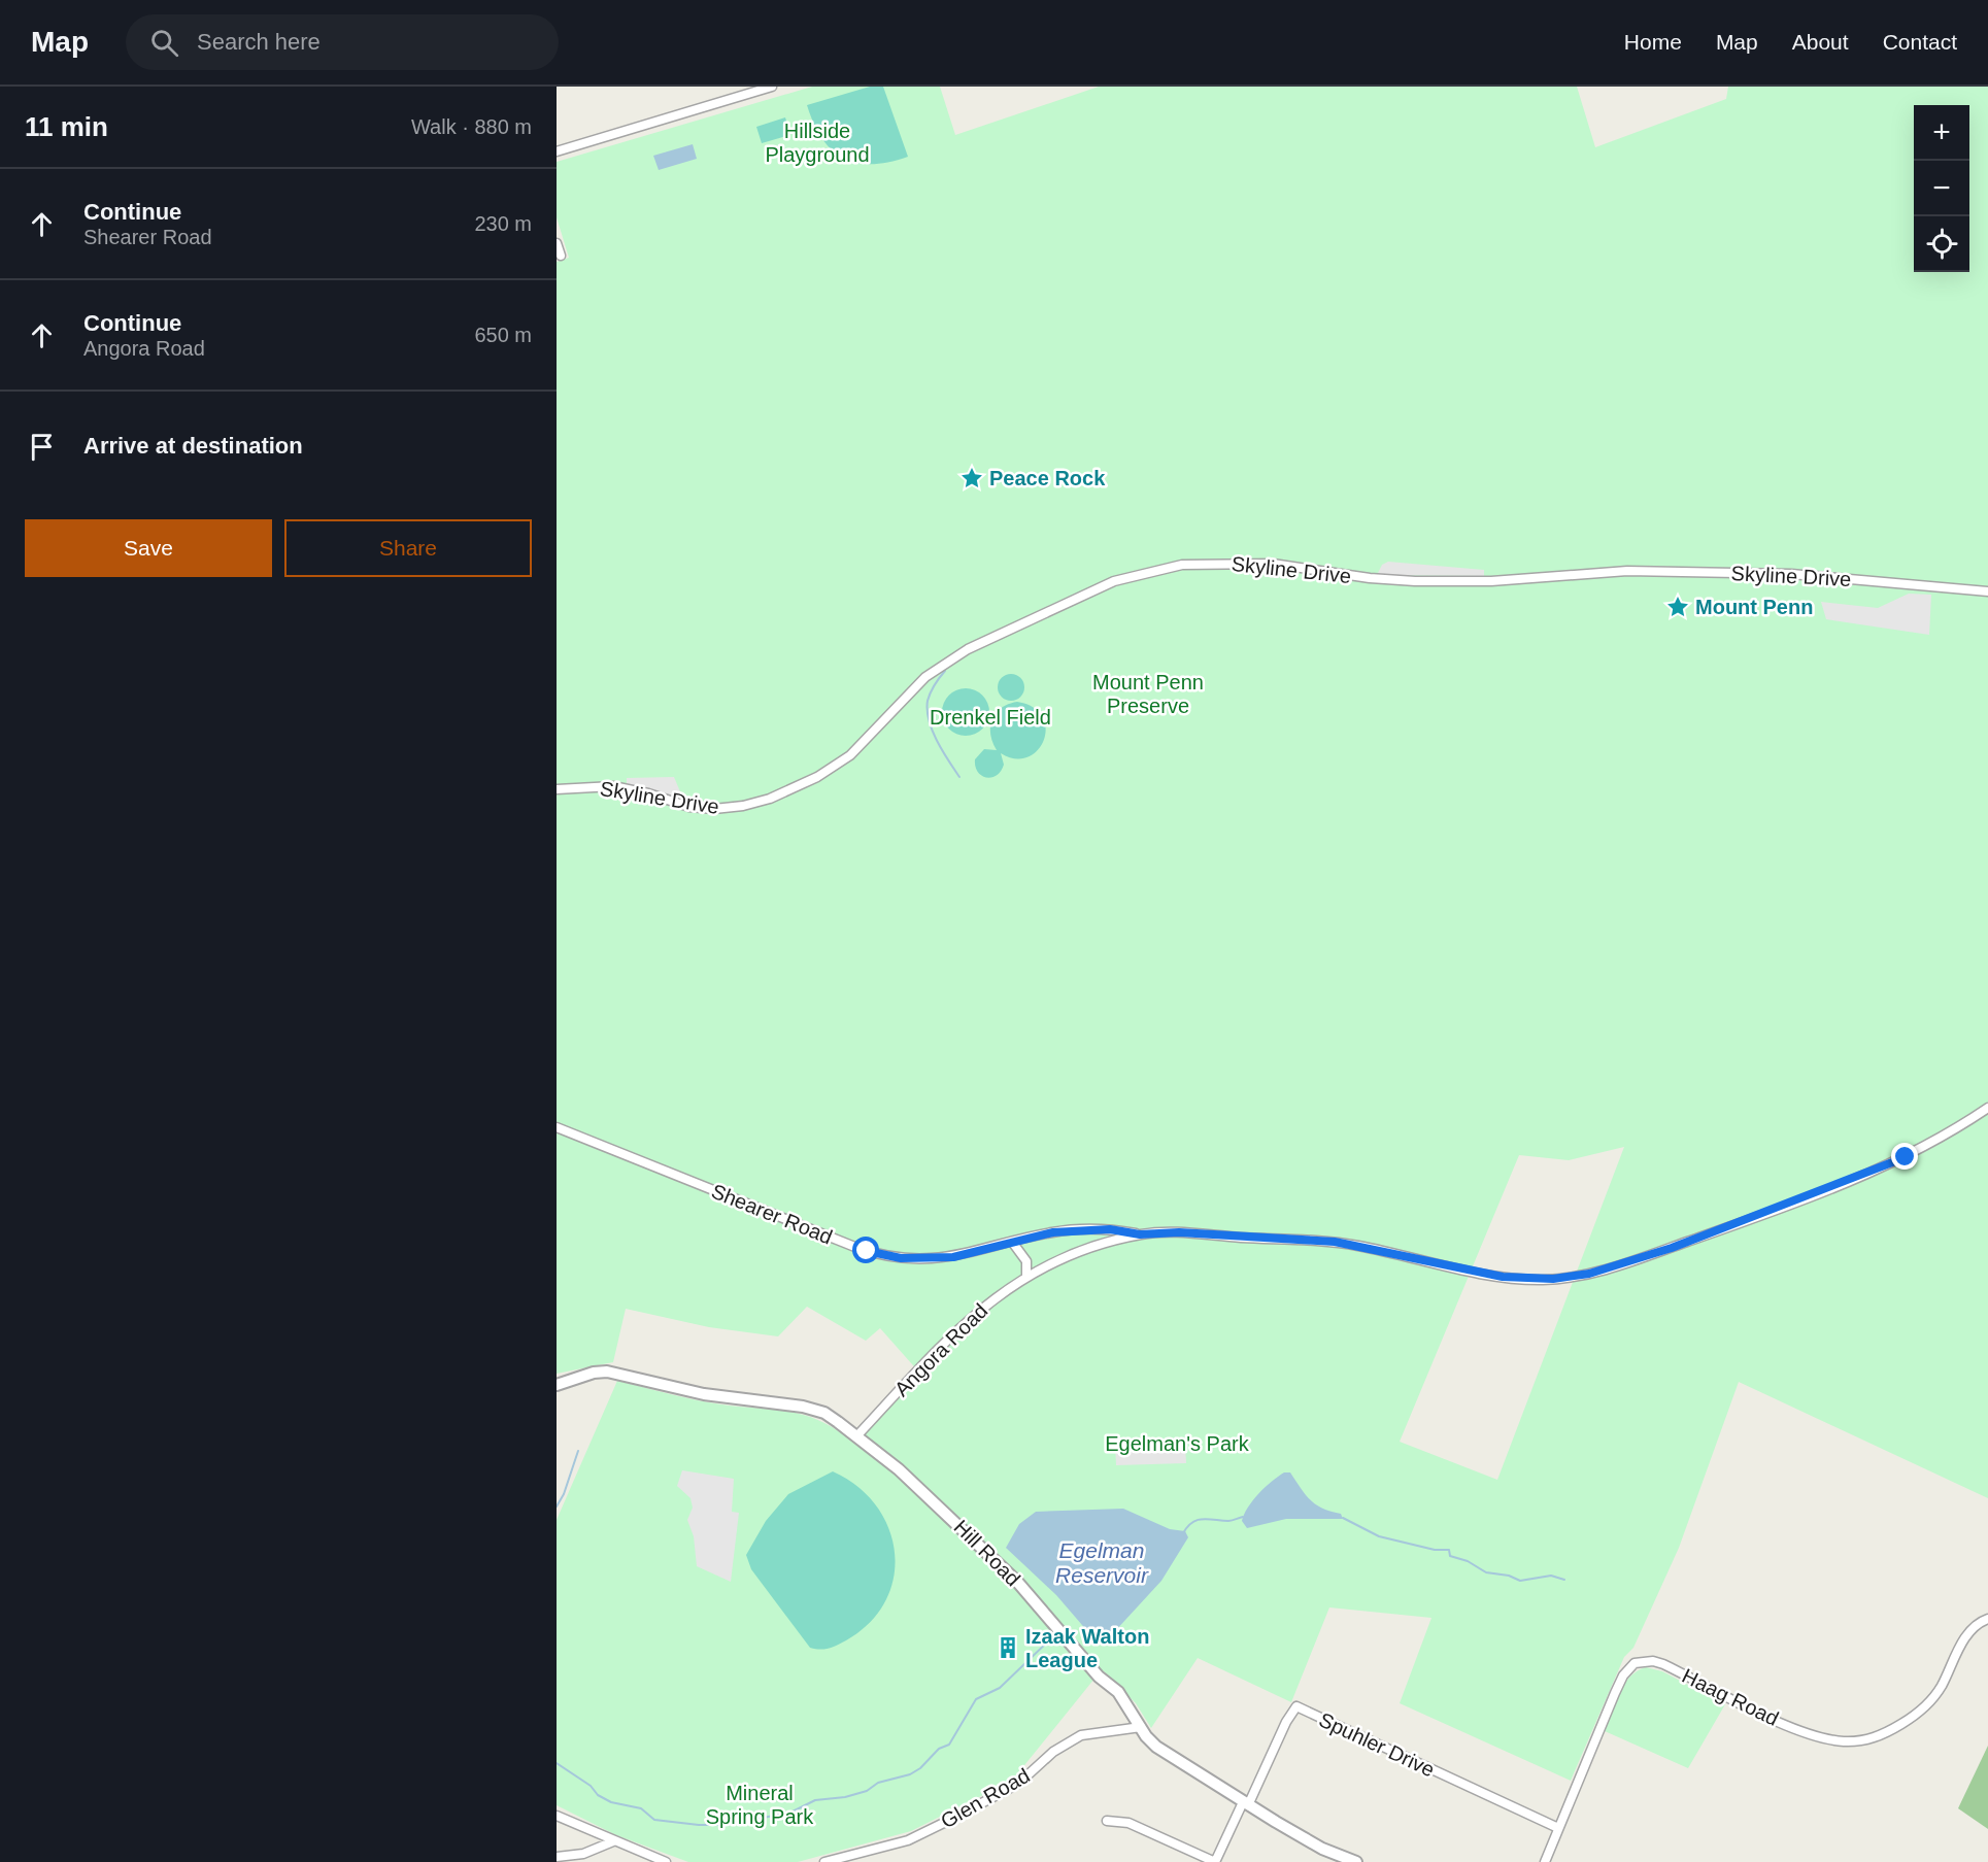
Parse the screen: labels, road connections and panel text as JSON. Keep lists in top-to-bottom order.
{
  "streets": {
    "street": [
      "Skyline Drive",
      "Shearer Road",
      "Angora Road",
      "Hill Road",
      "Haag Road",
      "Spuhler Drive",
      "Glen Road"
    ]
  },
  "crossings": [
    ["Shearer Road", "Angora Road"],
    ["Angora Road", "Hill Road"],
    ["Hill Road", "Spuhler Drive"],
    ["Hill Road", "Glen Road"],
    ["Haag Road", "Spuhler Drive"]
  ],
  "water": ["Egelman Reservoir"],
  "parks": [
    "Hillside Playground",
    "Mount Penn Preserve",
    "Drenkel Field",
    "Egelman's Park",
    "Mineral Spring Park"
  ],
  "places": {
    "place": ["Peace Rock", "Mount Penn"],
    "building": ["Izaak Walton League"]
  },
  "page": {
    "header": "Map",
    "search": "Search here",
    "nav": [
      "Home",
      "Map",
      "About",
      "Contact"
    ],
    "heading": ["11 min", "Walk · 880 m"],
    "map_buttons": ["+", "−"],
    "list": [
      ["Continue", "Shearer Road", "230 m"],
      ["Continue", "Angora Road", "650 m"],
      "Arrive at destination"
    ],
    "buttons": ["Save", "Share"]
  }
}
